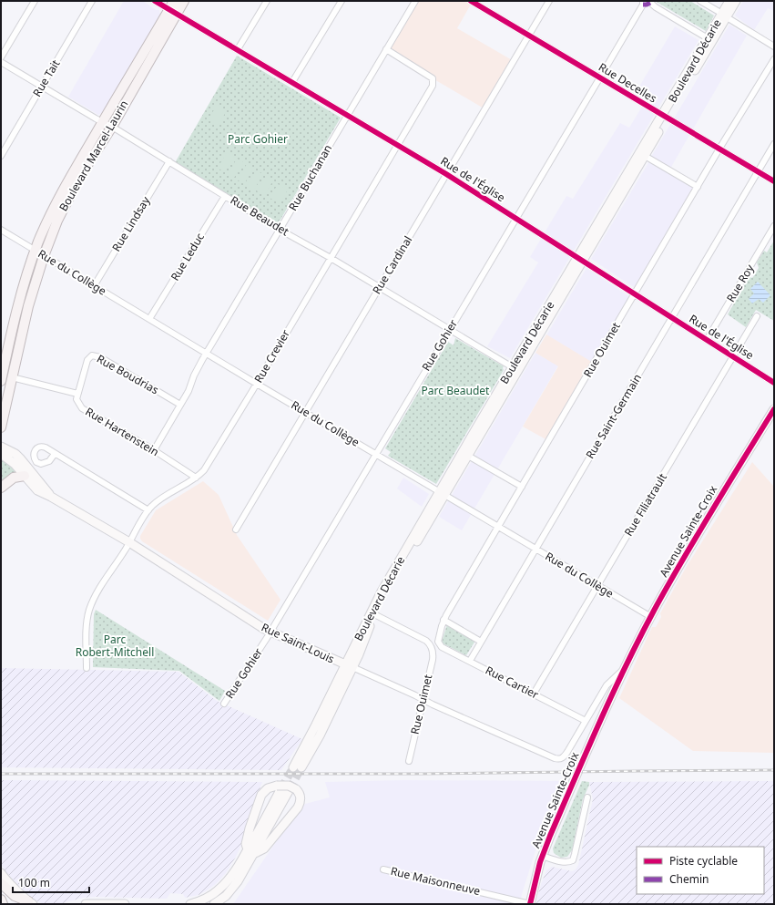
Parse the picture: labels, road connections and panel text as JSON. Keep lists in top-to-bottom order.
{
  "streets": {
    "main road": ["Boulevard Marcel-Laurin"],
    "street": [
      "Boulevard Décarie",
      "Rue Tait",
      "Rue Decelles",
      "Rue Buchanan",
      "Rue de l'Église",
      "Rue Beaudet",
      "Rue Lindsay",
      "Rue Leduc",
      "Rue Cardinal",
      "Rue du Collège",
      "Rue Roy",
      "Rue Gohier",
      "Rue Ouimet",
      "Rue Crevier",
      "Rue Boudrias",
      "Rue Saint-Germain",
      "Rue Hartenstein",
      "Rue Filiatrault",
      "Avenue Sainte-Croix",
      "Rue Saint-Louis",
      "Rue Cartier",
      "Rue Maisonneuve"
    ]
  },
  "crossings": [
    ["Boulevard Décarie", "Rue Decelles"],
    ["Boulevard Décarie", "Rue de l'Église"],
    ["Boulevard Décarie", "Rue Beaudet"],
    ["Boulevard Décarie", "Rue du Collège"],
    ["Boulevard Décarie", "Rue Ouimet"],
    ["Boulevard Décarie", "Rue Saint-Louis"],
    ["Rue Tait", "Rue Beaudet"],
    ["Rue Decelles", "Rue Cardinal"],
    ["Rue Decelles", "Rue Gohier"],
    ["Rue Decelles", "Rue Ouimet"],
    ["Rue Decelles", "Rue Saint-Germain"],
    ["Boulevard Marcel-Laurin", "Rue de l'Église"],
    ["Boulevard Marcel-Laurin", "Rue Beaudet"],
    ["Boulevard Marcel-Laurin", "Rue du Collège"],
    ["Rue Buchanan", "Rue de l'Église"],
    ["Rue Buchanan", "Rue Beaudet"],
    ["Rue Buchanan", "Rue du Collège"],
    ["Rue Buchanan", "Rue Crevier"],
    ["Rue Buchanan", "Rue Boudrias"],
    ["Rue Buchanan", "Rue Hartenstein"],
    ["Rue de l'Église", "Rue Cardinal"],
    ["Rue de l'Église", "Rue Roy"],
    ["Rue de l'Église", "Rue Gohier"],
    ["Rue de l'Église", "Rue Ouimet"],
    ["Rue de l'Église", "Rue Crevier"],
    ["Rue de l'Église", "Rue Saint-Germain"],
    ["Rue de l'Église", "Rue Filiatrault"],
    ["Rue Beaudet", "Rue Lindsay"],
    ["Rue Beaudet", "Rue Leduc"],
    ["Rue Beaudet", "Rue Cardinal"],
    ["Rue Beaudet", "Rue Gohier"],
    ["Rue Beaudet", "Rue Crevier"],
    ["Rue Lindsay", "Rue du Collège"],
    ["Rue Leduc", "Rue du Collège"],
    ["Rue Cardinal", "Rue du Collège"],
    ["Rue du Collège", "Rue Gohier"],
    ["Rue du Collège", "Rue Ouimet"],
    ["Rue du Collège", "Rue Crevier"],
    ["Rue du Collège", "Rue Saint-Germain"],
    ["Rue du Collège", "Rue Filiatrault"],
    ["Rue du Collège", "Avenue Sainte-Croix"],
    ["Rue Gohier", "Rue Saint-Louis"],
    ["Rue Ouimet", "Rue Saint-Louis"],
    ["Rue Ouimet", "Rue Cartier"],
    ["Rue Crevier", "Rue Hartenstein"],
    ["Rue Crevier", "Rue Saint-Louis"],
    ["Rue Boudrias", "Rue Hartenstein"],
    ["Rue Saint-Germain", "Rue Cartier"],
    ["Rue Filiatrault", "Rue Cartier"],
    ["Avenue Sainte-Croix", "Rue Saint-Louis"],
    ["Avenue Sainte-Croix", "Rue Cartier"],
    ["Avenue Sainte-Croix", "Rue Maisonneuve"]
  ],
  "parks": ["Parc Gohier", "Parc Beaudet", "Parc Robert-Mitchell"],
  "legend": ["Piste cyclable", "Chemin"],
  "scale_bar": "100 m"
}
